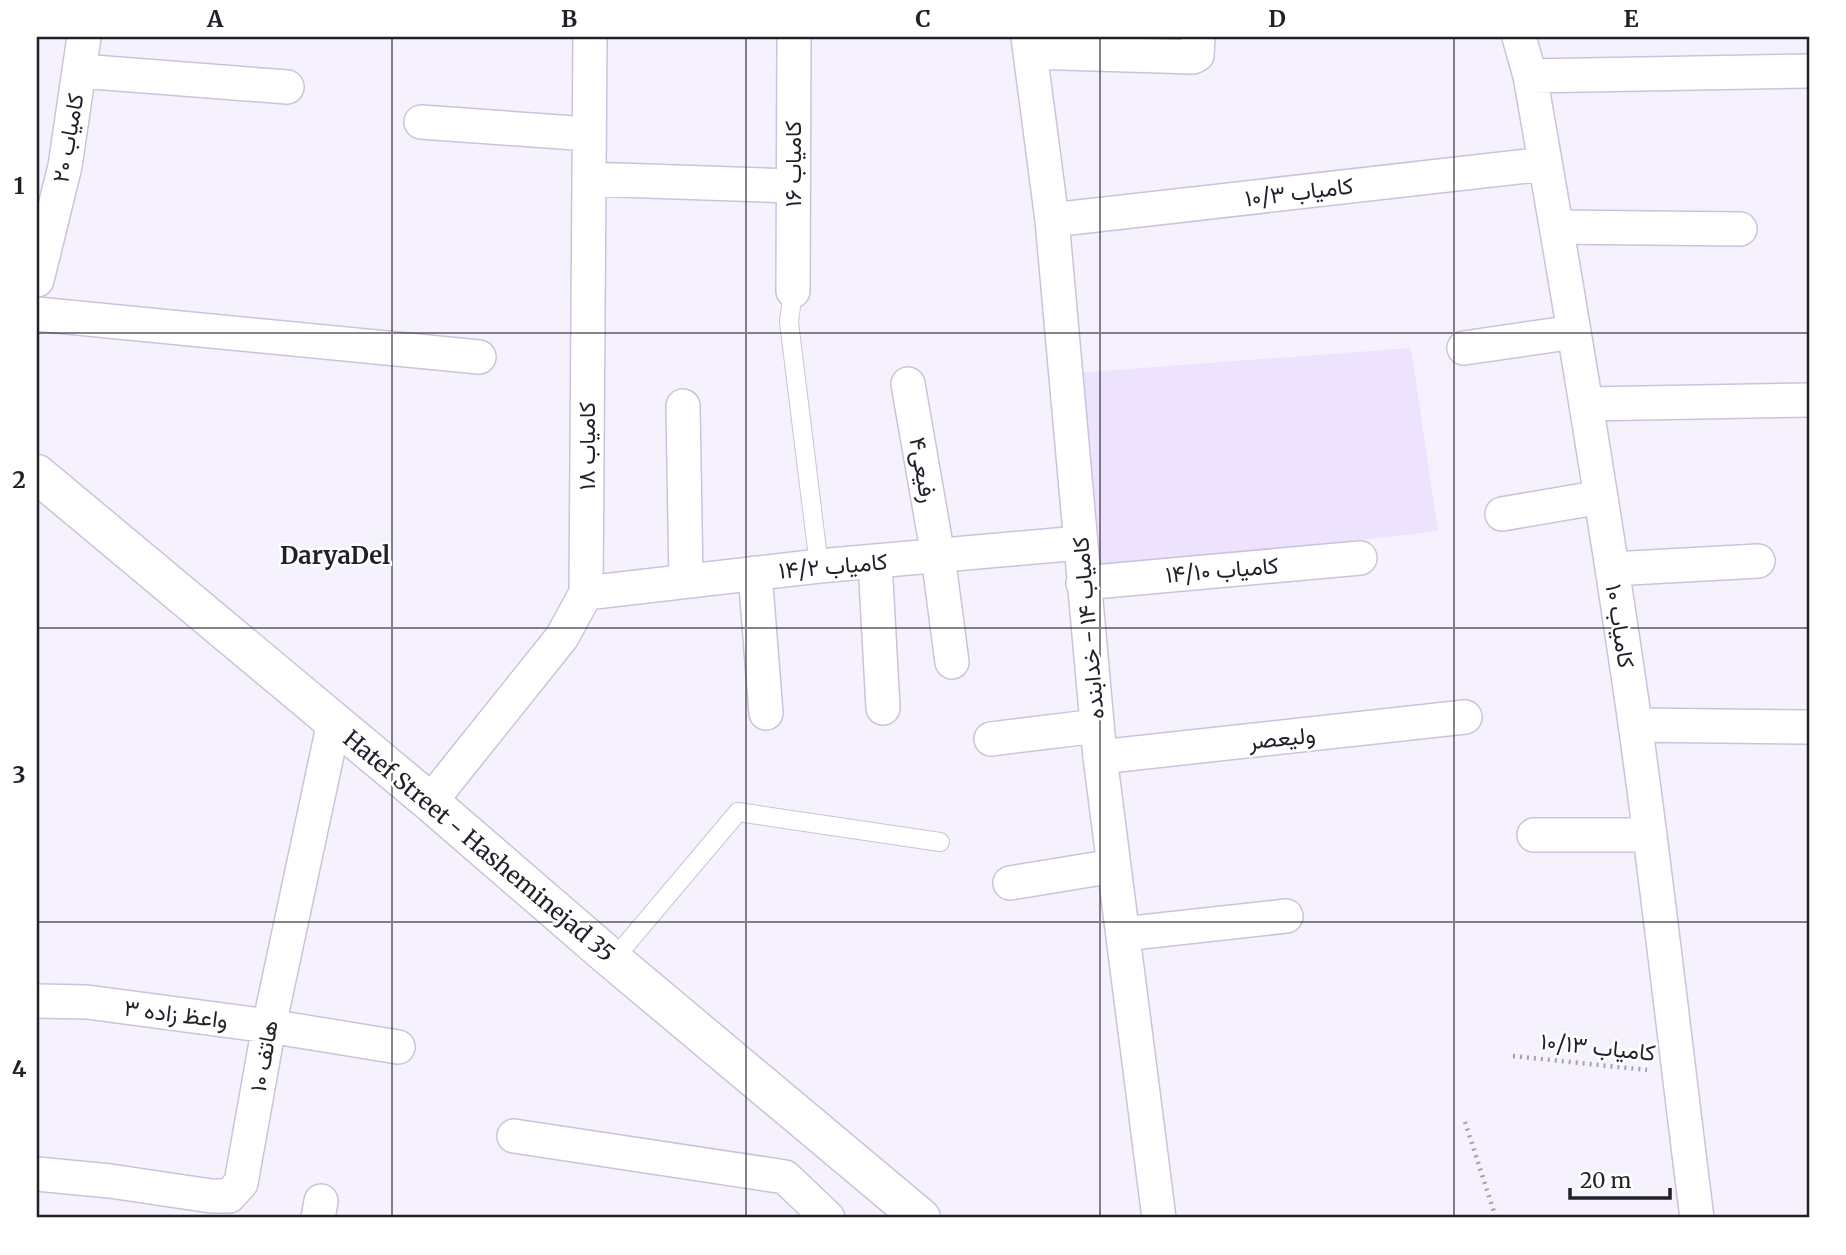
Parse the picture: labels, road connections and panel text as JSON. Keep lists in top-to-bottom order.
{
  "streets": {
    "street": [
      "کامیاب ۲۰",
      "کامیاب ۱۶",
      "کامیاب ۱۰/۳",
      "کامیاب ۱۸",
      "رفیعی۴",
      "کامیاب ۱۴/۲",
      "کامیاب ۱۴/۱۰",
      "کامیاب ۱۰",
      "کامیاب ۱۴ - خدابنده",
      "ولیعصر",
      "Hatef Street - Hasheminejad 35",
      "واعظ زاده ۳",
      "هاتف ۱۰"
    ],
    "path": ["کامیاب ۱۰/۱۳"]
  },
  "crossings": [
    ["کامیاب ۱۰/۳", "کامیاب ۱۰"],
    ["کامیاب ۱۰/۳", "کامیاب ۱۴ - خدابنده"],
    ["کامیاب ۱۸", "کامیاب ۱۴/۲"],
    ["کامیاب ۱۸", "Hatef Street - Hasheminejad 35"],
    ["رفیعی۴", "کامیاب ۱۴/۲"],
    ["کامیاب ۱۴/۲", "کامیاب ۱۴ - خدابنده"],
    ["کامیاب ۱۴/۱۰", "کامیاب ۱۴ - خدابنده"],
    ["کامیاب ۱۰", "کامیاب ۱۰/۱۳"],
    ["کامیاب ۱۴ - خدابنده", "ولیعصر"],
    ["Hatef Street - Hasheminejad 35", "هاتف ۱۰"],
    ["واعظ زاده ۳", "هاتف ۱۰"]
  ],
  "districts": ["DaryaDel"],
  "scale_bar": "20 m",
  "grid": {
    "columns": [
      "A",
      "B",
      "C",
      "D",
      "E"
    ],
    "rows": [
      "1",
      "2",
      "3",
      "4"
    ]
  }
}
